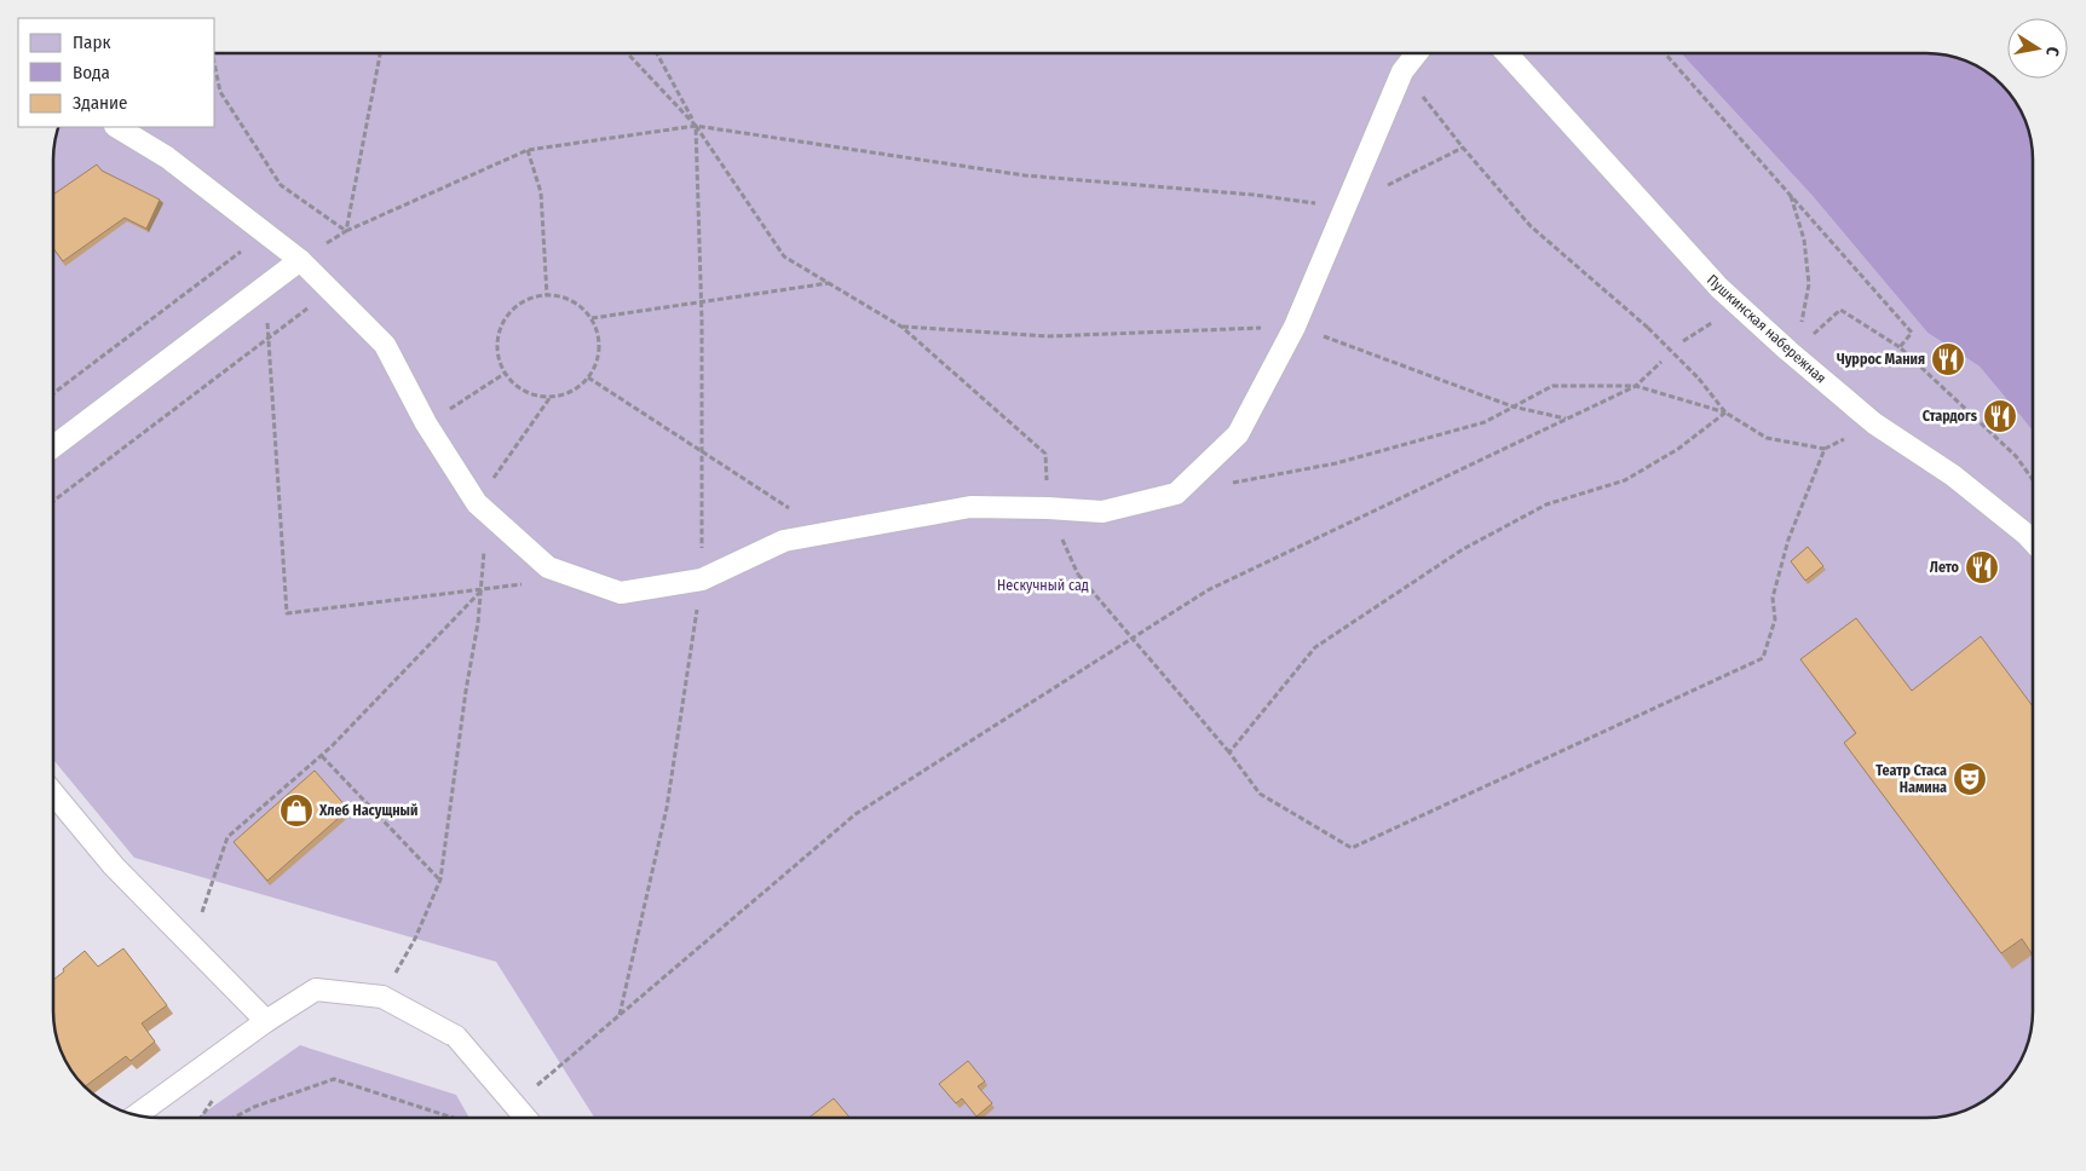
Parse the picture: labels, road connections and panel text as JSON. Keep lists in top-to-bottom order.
{
  "streets": {
    "lane": ["Пушкинская набережная"]
  },
  "parks": ["Нескучный сад"],
  "places": {
    "restaurant": ["Чуррос Мания", "Стардогs", "Лето"],
    "theatre": ["Театр Стаса Намина"],
    "shop": ["Хлеб Насущный"]
  },
  "legend": ["Парк", "Вода", "Здание"],
  "north": "right"
}
